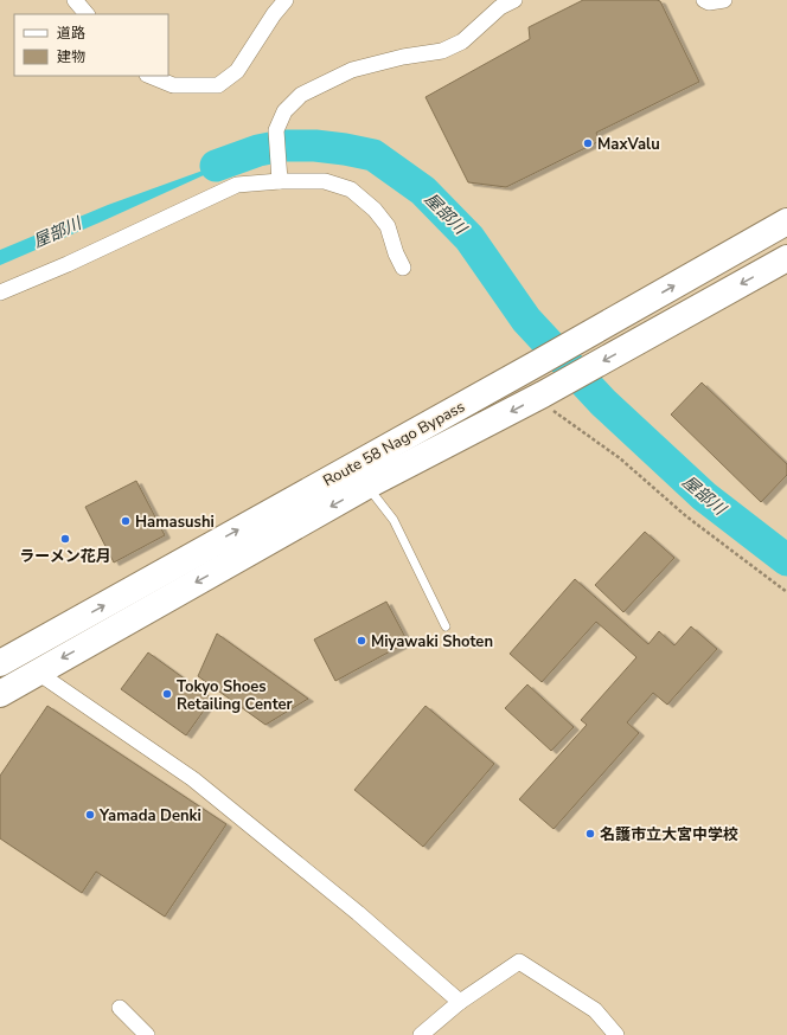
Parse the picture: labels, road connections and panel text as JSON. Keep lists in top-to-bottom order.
{
  "streets": {
    "highway": ["Route 58 Nago Bypass"]
  },
  "water": ["屋部川"],
  "places": [
    "MaxValu",
    "Hamasushi",
    "ラーメン花月",
    "Miyawaki Shoten",
    "Tokyo Shoes Retailing Center",
    "Yamada Denki",
    "名護市立大宮中学校"
  ],
  "legend": ["道路", "建物"]
}
